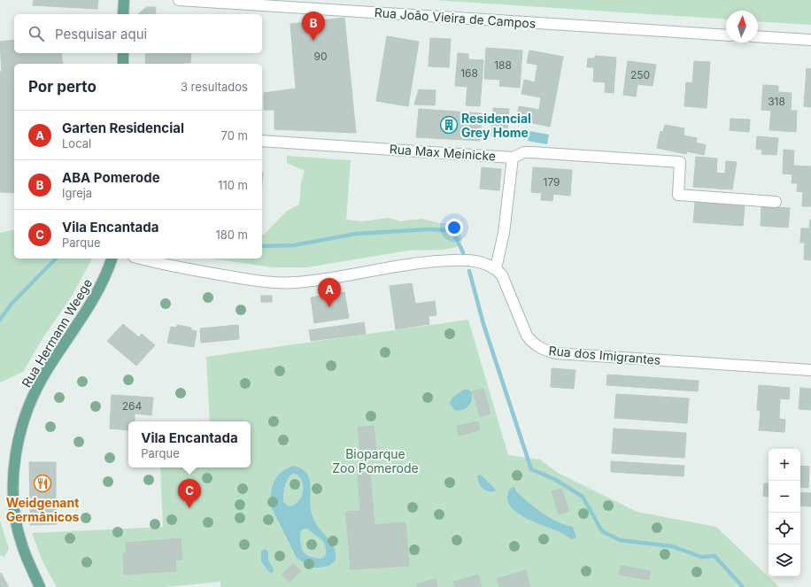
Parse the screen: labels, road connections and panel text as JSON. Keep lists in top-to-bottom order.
{
  "streets": {
    "main road": ["Rua Hermann Weege"],
    "street": ["Rua João Vieira de Campos", "Rua Max Meinicke", "Rua dos Imigrantes"]
  },
  "crossings": [
    ["Rua Max Meinicke", "Rua dos Imigrantes"]
  ],
  "parks": ["Bioparque Zoo Pomerode"],
  "places": {
    "building": ["Residencial Grey Home"],
    "restaurant": ["Weidgenant Germânicos"]
  },
  "house_numbers": [
    "90",
    "188",
    "168",
    "250",
    "318",
    "179",
    "264"
  ],
  "north": "top",
  "page": {
    "pins": ["B", "A", "C"],
    "search": "Pesquisar aqui",
    "heading": ["Por perto", "3 resultados"],
    "list": [
      {
        "mark": "A",
        "name": "Garten Residencial",
        "note": "Local",
        "value": "70 m"
      },
      {
        "mark": "B",
        "name": "ABA Pomerode",
        "note": "Igreja",
        "value": "110 m"
      },
      {
        "mark": "C",
        "name": "Vila Encantada",
        "note": "Parque",
        "value": "180 m"
      }
    ],
    "popup": ["Vila Encantada", "Parque"],
    "map_buttons": ["+", "−"]
  }
}
